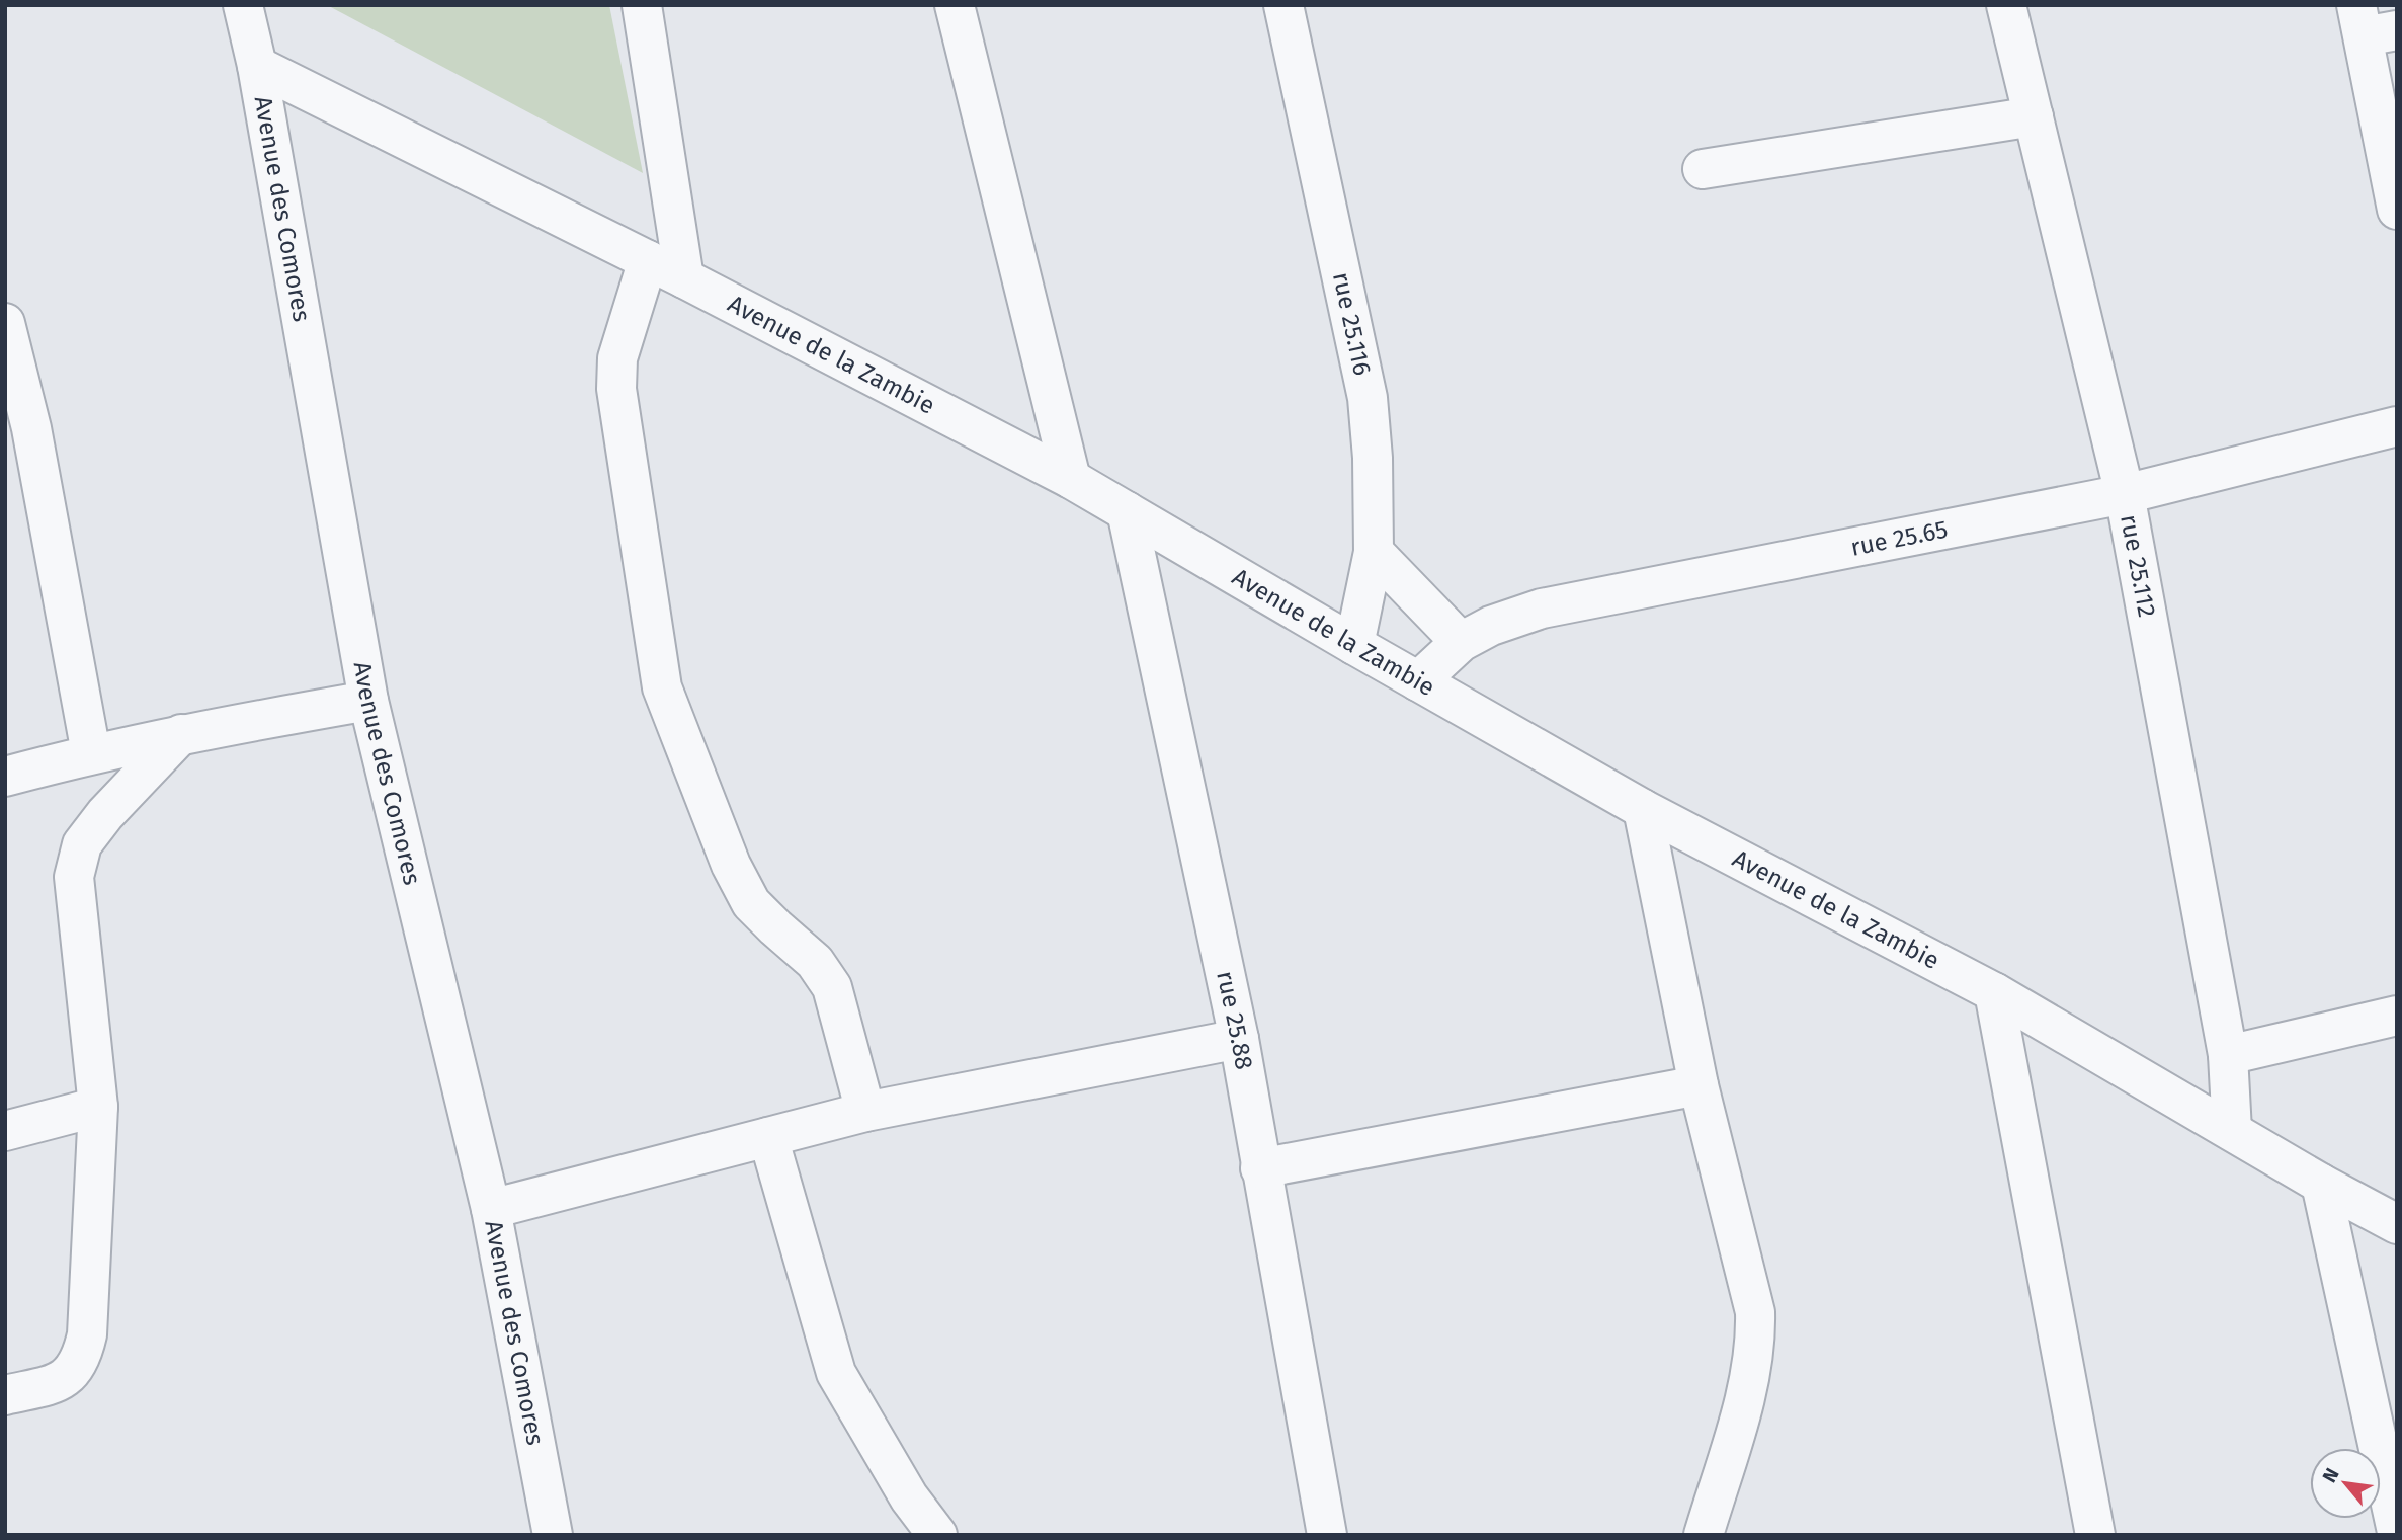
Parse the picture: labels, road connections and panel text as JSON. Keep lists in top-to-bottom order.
{
  "streets": {
    "street": [
      "Avenue des Comores",
      "rue 25.116",
      "Avenue de la Zambie",
      "rue 25.65",
      "rue 25.112",
      "rue 25.88"
    ]
  },
  "crossings": [
    ["Avenue des Comores", "Avenue de la Zambie"],
    ["rue 25.116", "Avenue de la Zambie"],
    ["Avenue de la Zambie", "rue 25.65"],
    ["Avenue de la Zambie", "rue 25.112"],
    ["Avenue de la Zambie", "rue 25.88"],
    ["rue 25.65", "rue 25.112"]
  ],
  "north": "top left"
}
